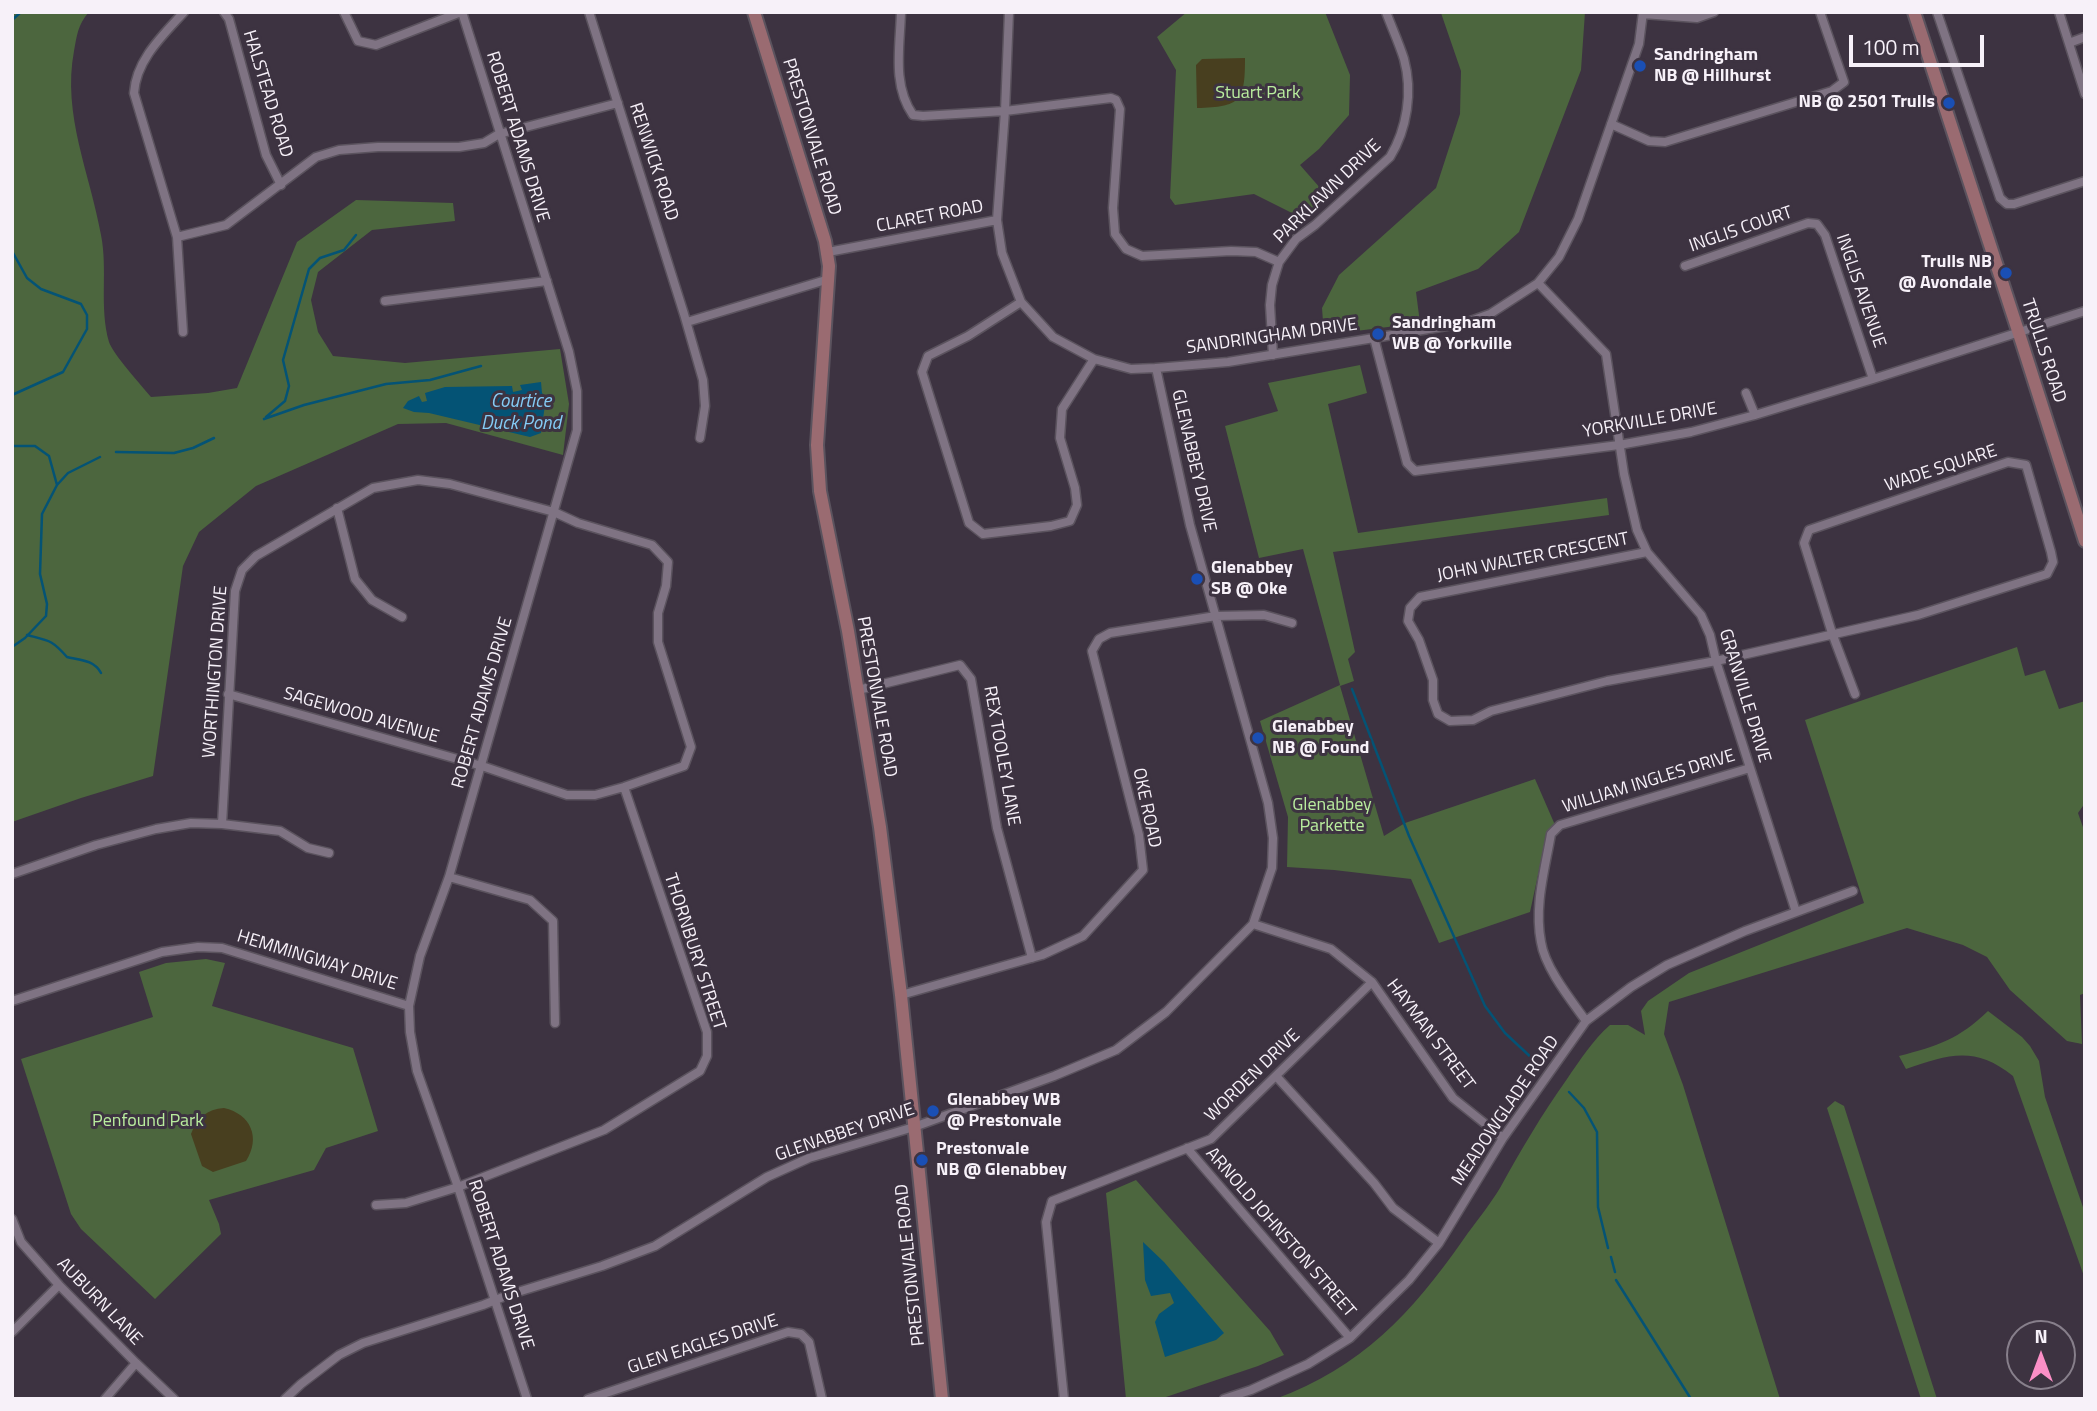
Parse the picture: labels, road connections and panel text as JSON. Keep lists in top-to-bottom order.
{
  "streets": {
    "street": [
      "HALSTEAD ROAD",
      "ROBERT ADAMS DRIVE",
      "PRESTONVALE ROAD",
      "RENWICK ROAD",
      "PARKLAWN DRIVE",
      "CLARET ROAD",
      "INGLIS COURT",
      "INGLIS AVENUE",
      "SANDRINGHAM DRIVE",
      "TRULLS ROAD",
      "YORKVILLE DRIVE",
      "GLENABBEY DRIVE",
      "WADE SQUARE",
      "JOHN WALTER CRESCENT",
      "WORTHINGTON DRIVE",
      "GRANVILLE DRIVE",
      "SAGEWOOD AVENUE",
      "REX TOOLEY LANE",
      "WILLIAM INGLES DRIVE",
      "OKE ROAD",
      "THORNBURY STREET",
      "HEMMINGWAY DRIVE",
      "HAYMAN STREET",
      "WORDEN DRIVE",
      "MEADOWGLADE ROAD",
      "ARNOLD JOHNSTON STREET",
      "AUBURN LANE",
      "GLEN EAGLES DRIVE"
    ]
  },
  "crossings": [
    ["ROBERT ADAMS DRIVE", "GLENABBEY DRIVE"],
    ["ROBERT ADAMS DRIVE", "WORTHINGTON DRIVE"],
    ["ROBERT ADAMS DRIVE", "SAGEWOOD AVENUE"],
    ["ROBERT ADAMS DRIVE", "THORNBURY STREET"],
    ["ROBERT ADAMS DRIVE", "HEMMINGWAY DRIVE"],
    ["PRESTONVALE ROAD", "CLARET ROAD"],
    ["PRESTONVALE ROAD", "GLENABBEY DRIVE"],
    ["PRESTONVALE ROAD", "REX TOOLEY LANE"],
    ["PRESTONVALE ROAD", "OKE ROAD"],
    ["PARKLAWN DRIVE", "SANDRINGHAM DRIVE"],
    ["CLARET ROAD", "SANDRINGHAM DRIVE"],
    ["INGLIS COURT", "INGLIS AVENUE"],
    ["INGLIS AVENUE", "YORKVILLE DRIVE"],
    ["SANDRINGHAM DRIVE", "YORKVILLE DRIVE"],
    ["SANDRINGHAM DRIVE", "GLENABBEY DRIVE"],
    ["SANDRINGHAM DRIVE", "GRANVILLE DRIVE"],
    ["TRULLS ROAD", "YORKVILLE DRIVE"],
    ["YORKVILLE DRIVE", "GRANVILLE DRIVE"],
    ["GLENABBEY DRIVE", "OKE ROAD"],
    ["GLENABBEY DRIVE", "HAYMAN STREET"],
    ["WADE SQUARE", "JOHN WALTER CRESCENT"],
    ["WADE SQUARE", "GRANVILLE DRIVE"],
    ["JOHN WALTER CRESCENT", "GRANVILLE DRIVE"],
    ["WORTHINGTON DRIVE", "SAGEWOOD AVENUE"],
    ["GRANVILLE DRIVE", "WILLIAM INGLES DRIVE"],
    ["GRANVILLE DRIVE", "MEADOWGLADE ROAD"],
    ["SAGEWOOD AVENUE", "THORNBURY STREET"],
    ["REX TOOLEY LANE", "OKE ROAD"],
    ["WILLIAM INGLES DRIVE", "MEADOWGLADE ROAD"],
    ["HAYMAN STREET", "WORDEN DRIVE"],
    ["HAYMAN STREET", "MEADOWGLADE ROAD"],
    ["WORDEN DRIVE", "ARNOLD JOHNSTON STREET"],
    ["MEADOWGLADE ROAD", "ARNOLD JOHNSTON STREET"]
  ],
  "water": ["Courtice Duck Pond"],
  "parks": ["Stuart Park", "Glenabbey Parkette", "Penfound Park"],
  "places": [
    "Sandringham NB @ Hillhurst",
    "NB @ 2501 Trulls",
    "Trulls NB @ Avondale",
    "Sandringham WB @ Yorkville",
    "Glenabbey SB @ Oke",
    "Glenabbey NB @ Found",
    "Glenabbey WB @ Prestonvale",
    "Prestonvale NB @ Glenabbey"
  ],
  "scale_bar": "100 m",
  "north": "top"
}
